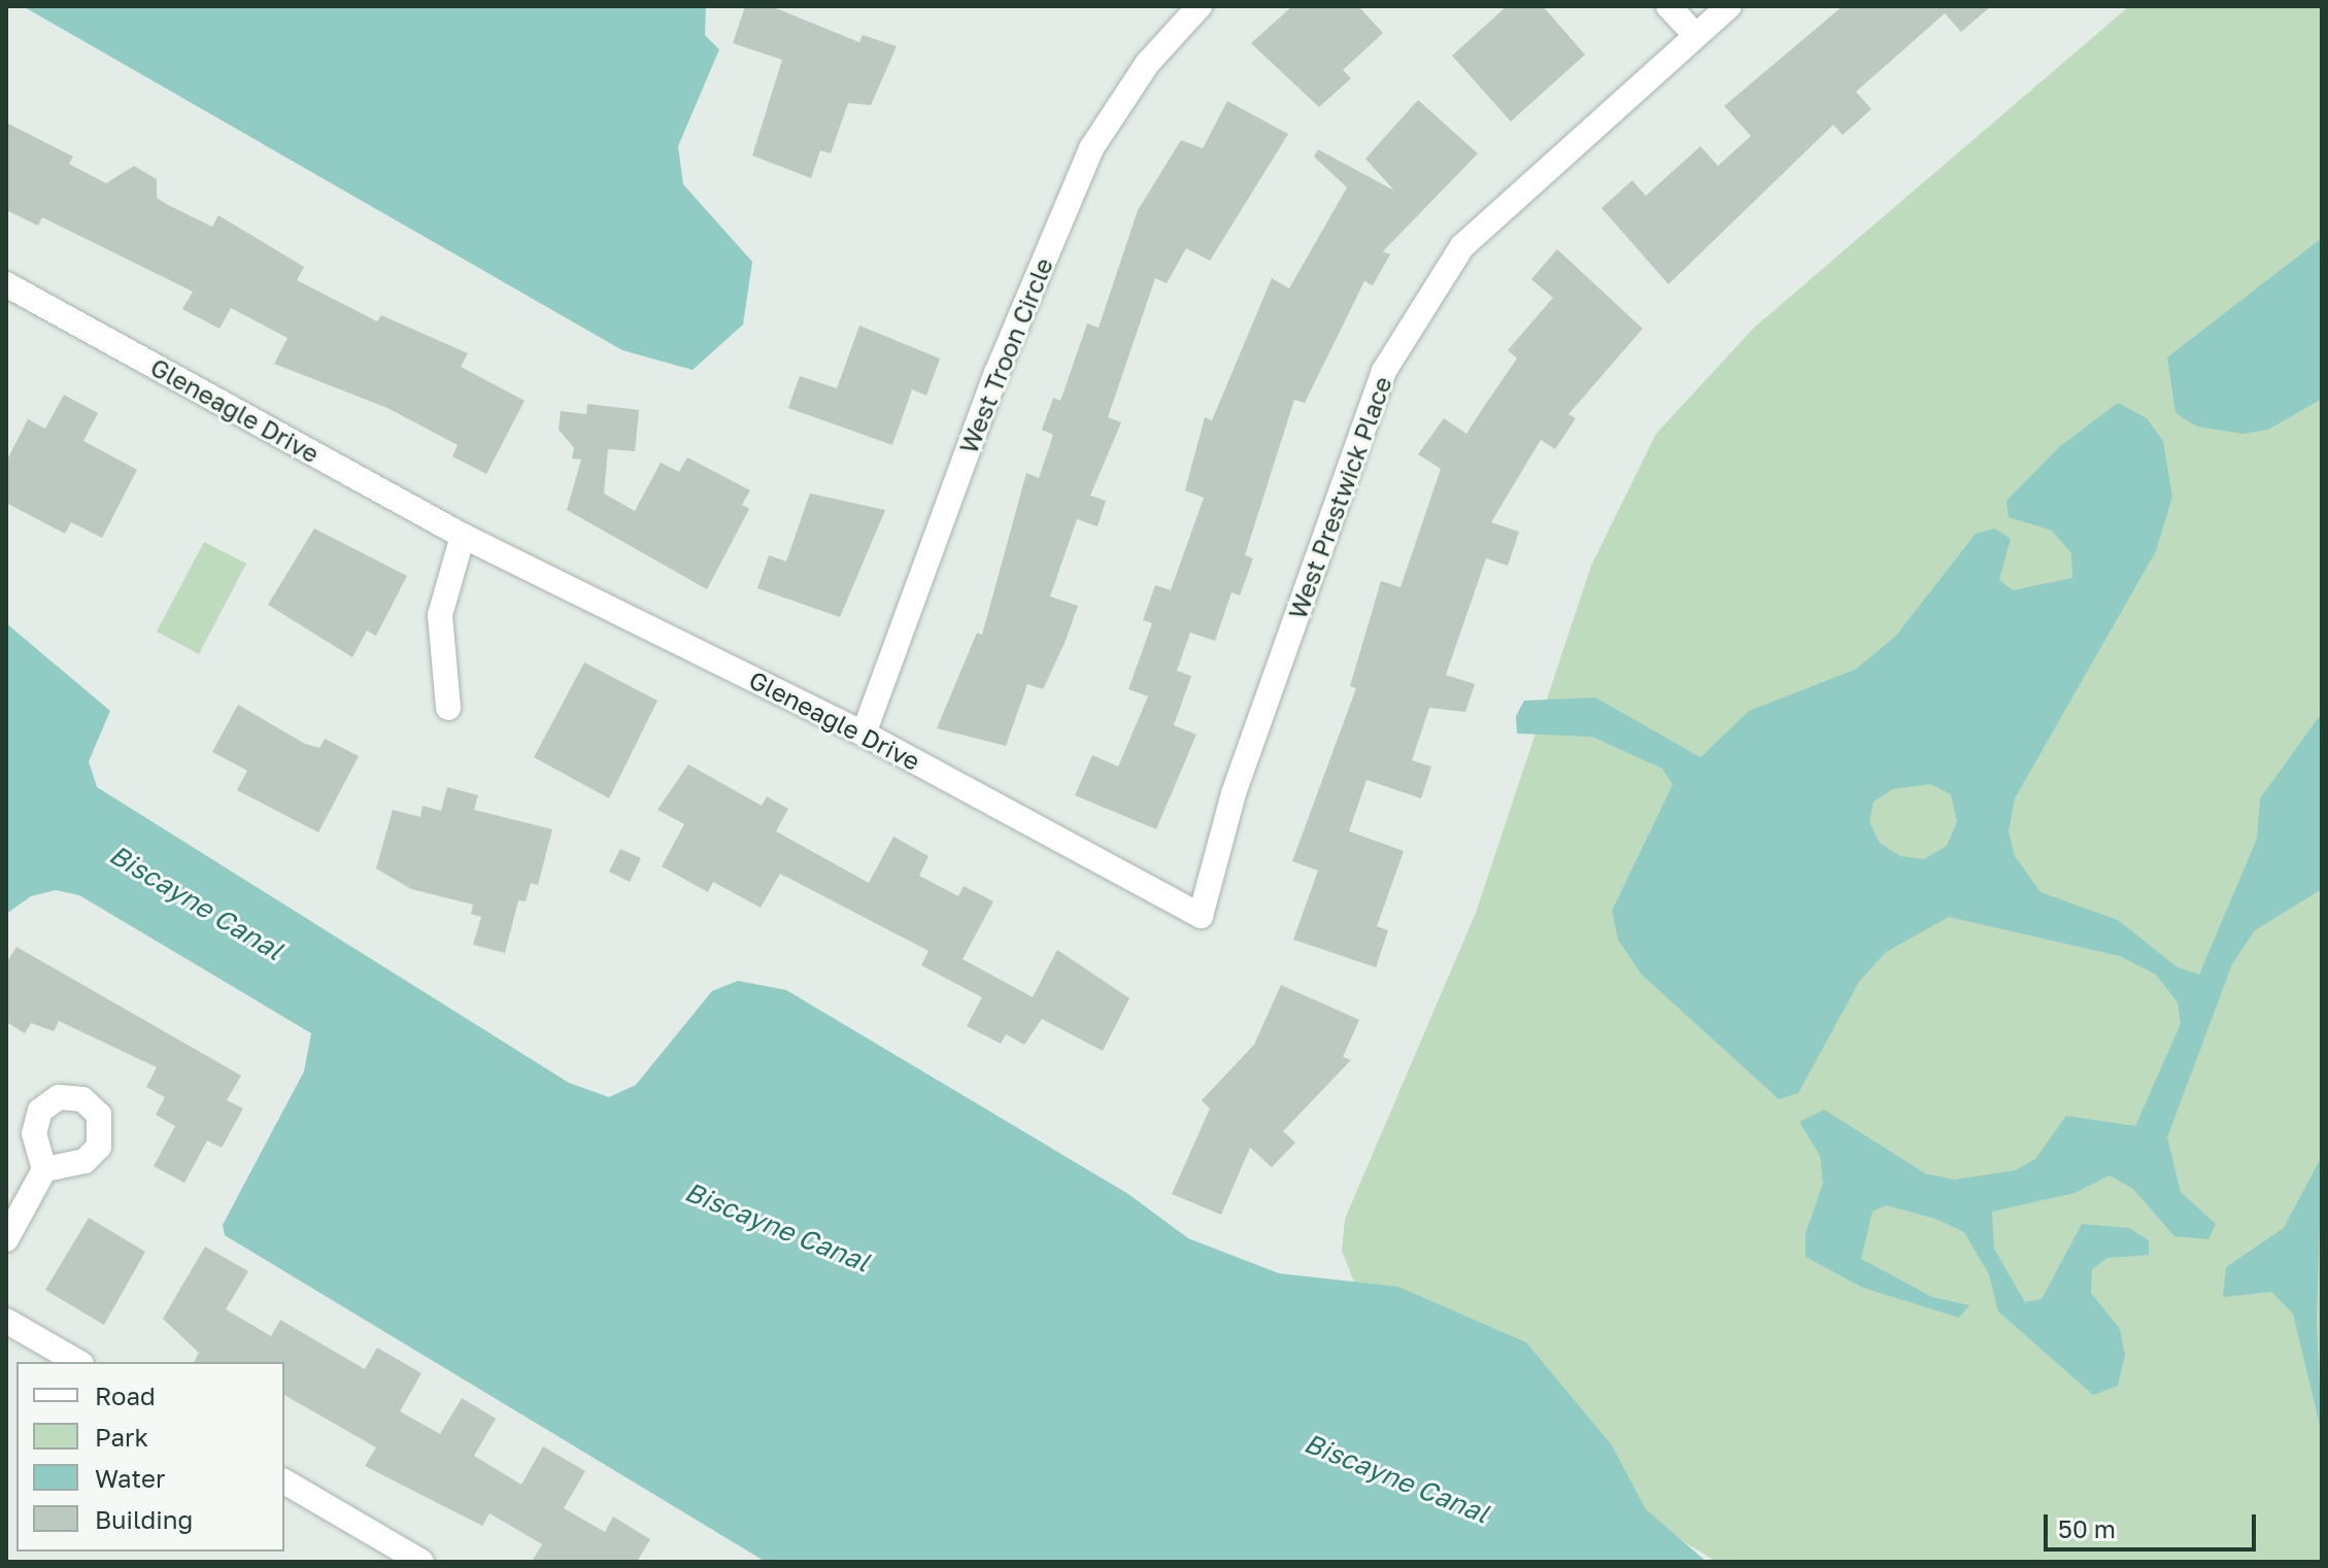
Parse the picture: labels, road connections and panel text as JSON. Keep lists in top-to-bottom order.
{
  "streets": {
    "street": ["West Troon Circle", "Gleneagle Drive", "West Prestwick Place"]
  },
  "crossings": [
    ["West Troon Circle", "Gleneagle Drive"],
    ["Gleneagle Drive", "West Prestwick Place"]
  ],
  "water": ["Biscayne Canal"],
  "legend": [
    "Road",
    "Park",
    "Water",
    "Building"
  ],
  "scale_bar": "50 m"
}
